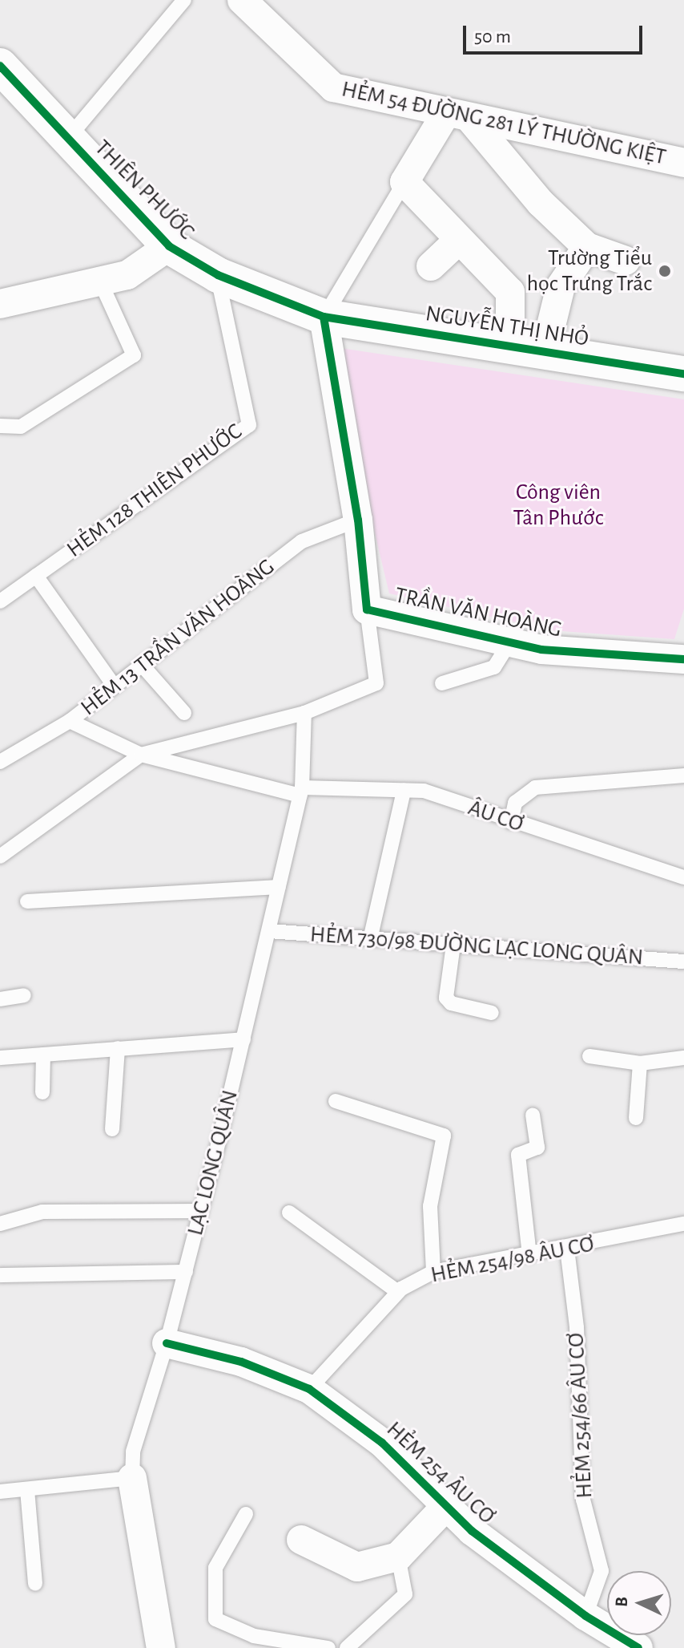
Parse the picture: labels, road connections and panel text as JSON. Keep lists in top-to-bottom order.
{
  "streets": {
    "street": [
      "HẺM 54 ĐƯỜNG 281 LÝ THƯỜNG KIỆT",
      "THIÊN PHƯỚC",
      "NGUYỄN THỊ NHỎ",
      "TRẦN VĂN HOÀNG",
      "HẺM 254 ÂU CƠ"
    ],
    "lane": [
      "HẺM 128 THIÊN PHƯỚC",
      "HẺM 13 TRẦN VĂN HOÀNG",
      "ÂU CƠ",
      "HẺM 730/98 ĐƯỜNG LẠC LONG QUÂN",
      "LẠC LONG QUÂN",
      "HẺM 254/98 ÂU CƠ",
      "HẺM 254/66 ÂU CƠ"
    ]
  },
  "crossings": [
    ["THIÊN PHƯỚC", "NGUYỄN THỊ NHỎ"],
    ["THIÊN PHƯỚC", "HẺM 128 THIÊN PHƯỚC"],
    ["THIÊN PHƯỚC", "TRẦN VĂN HOÀNG"],
    ["NGUYỄN THỊ NHỎ", "TRẦN VĂN HOÀNG"],
    ["TRẦN VĂN HOÀNG", "HẺM 13 TRẦN VĂN HOÀNG"],
    ["TRẦN VĂN HOÀNG", "ÂU CƠ"],
    ["TRẦN VĂN HOÀNG", "LẠC LONG QUÂN"],
    ["ÂU CƠ", "LẠC LONG QUÂN"],
    ["HẺM 730/98 ĐƯỜNG LẠC LONG QUÂN", "LẠC LONG QUÂN"],
    ["LẠC LONG QUÂN", "HẺM 254 ÂU CƠ"],
    ["HẺM 254/98 ÂU CƠ", "HẺM 254/66 ÂU CƠ"],
    ["HẺM 254/98 ÂU CƠ", "HẺM 254 ÂU CƠ"],
    ["HẺM 254/66 ÂU CƠ", "HẺM 254 ÂU CƠ"]
  ],
  "parks": ["Công viên Tân Phước"],
  "places": ["Trường Tiểu học Trưng Trắc"],
  "scale_bar": "50 m",
  "north": "left"
}
